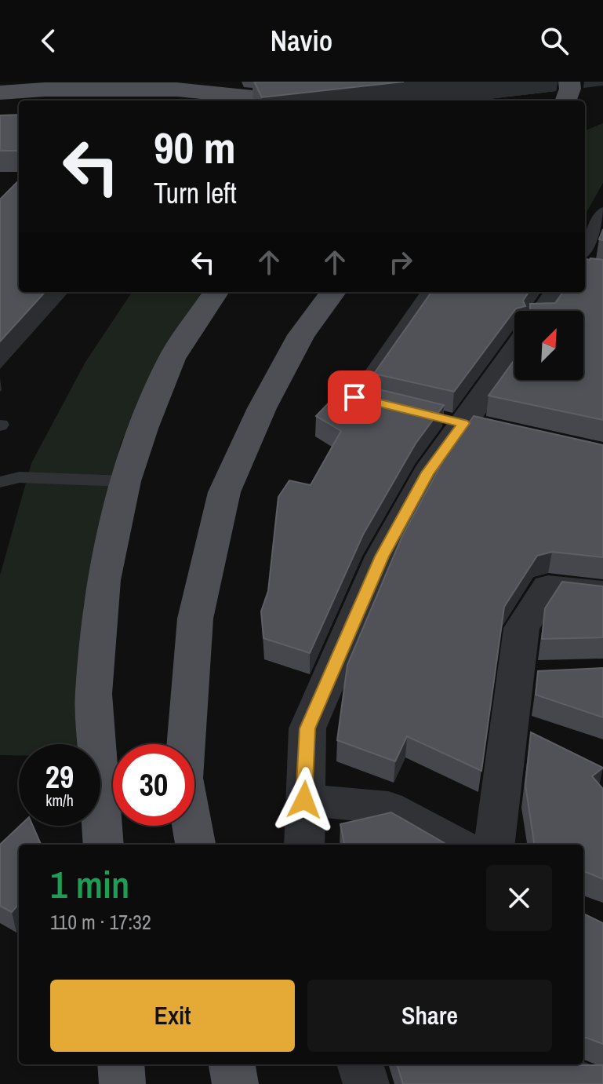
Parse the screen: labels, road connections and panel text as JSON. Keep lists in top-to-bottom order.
{
  "north": "top right",
  "page": {
    "header": "Navio",
    "turn": ["90 m", "Turn left"],
    "speed": "29 km/h",
    "limit": "30",
    "heading": ["1 min", "110 m · 17:32"],
    "buttons": ["Exit", "Share"]
  }
}
